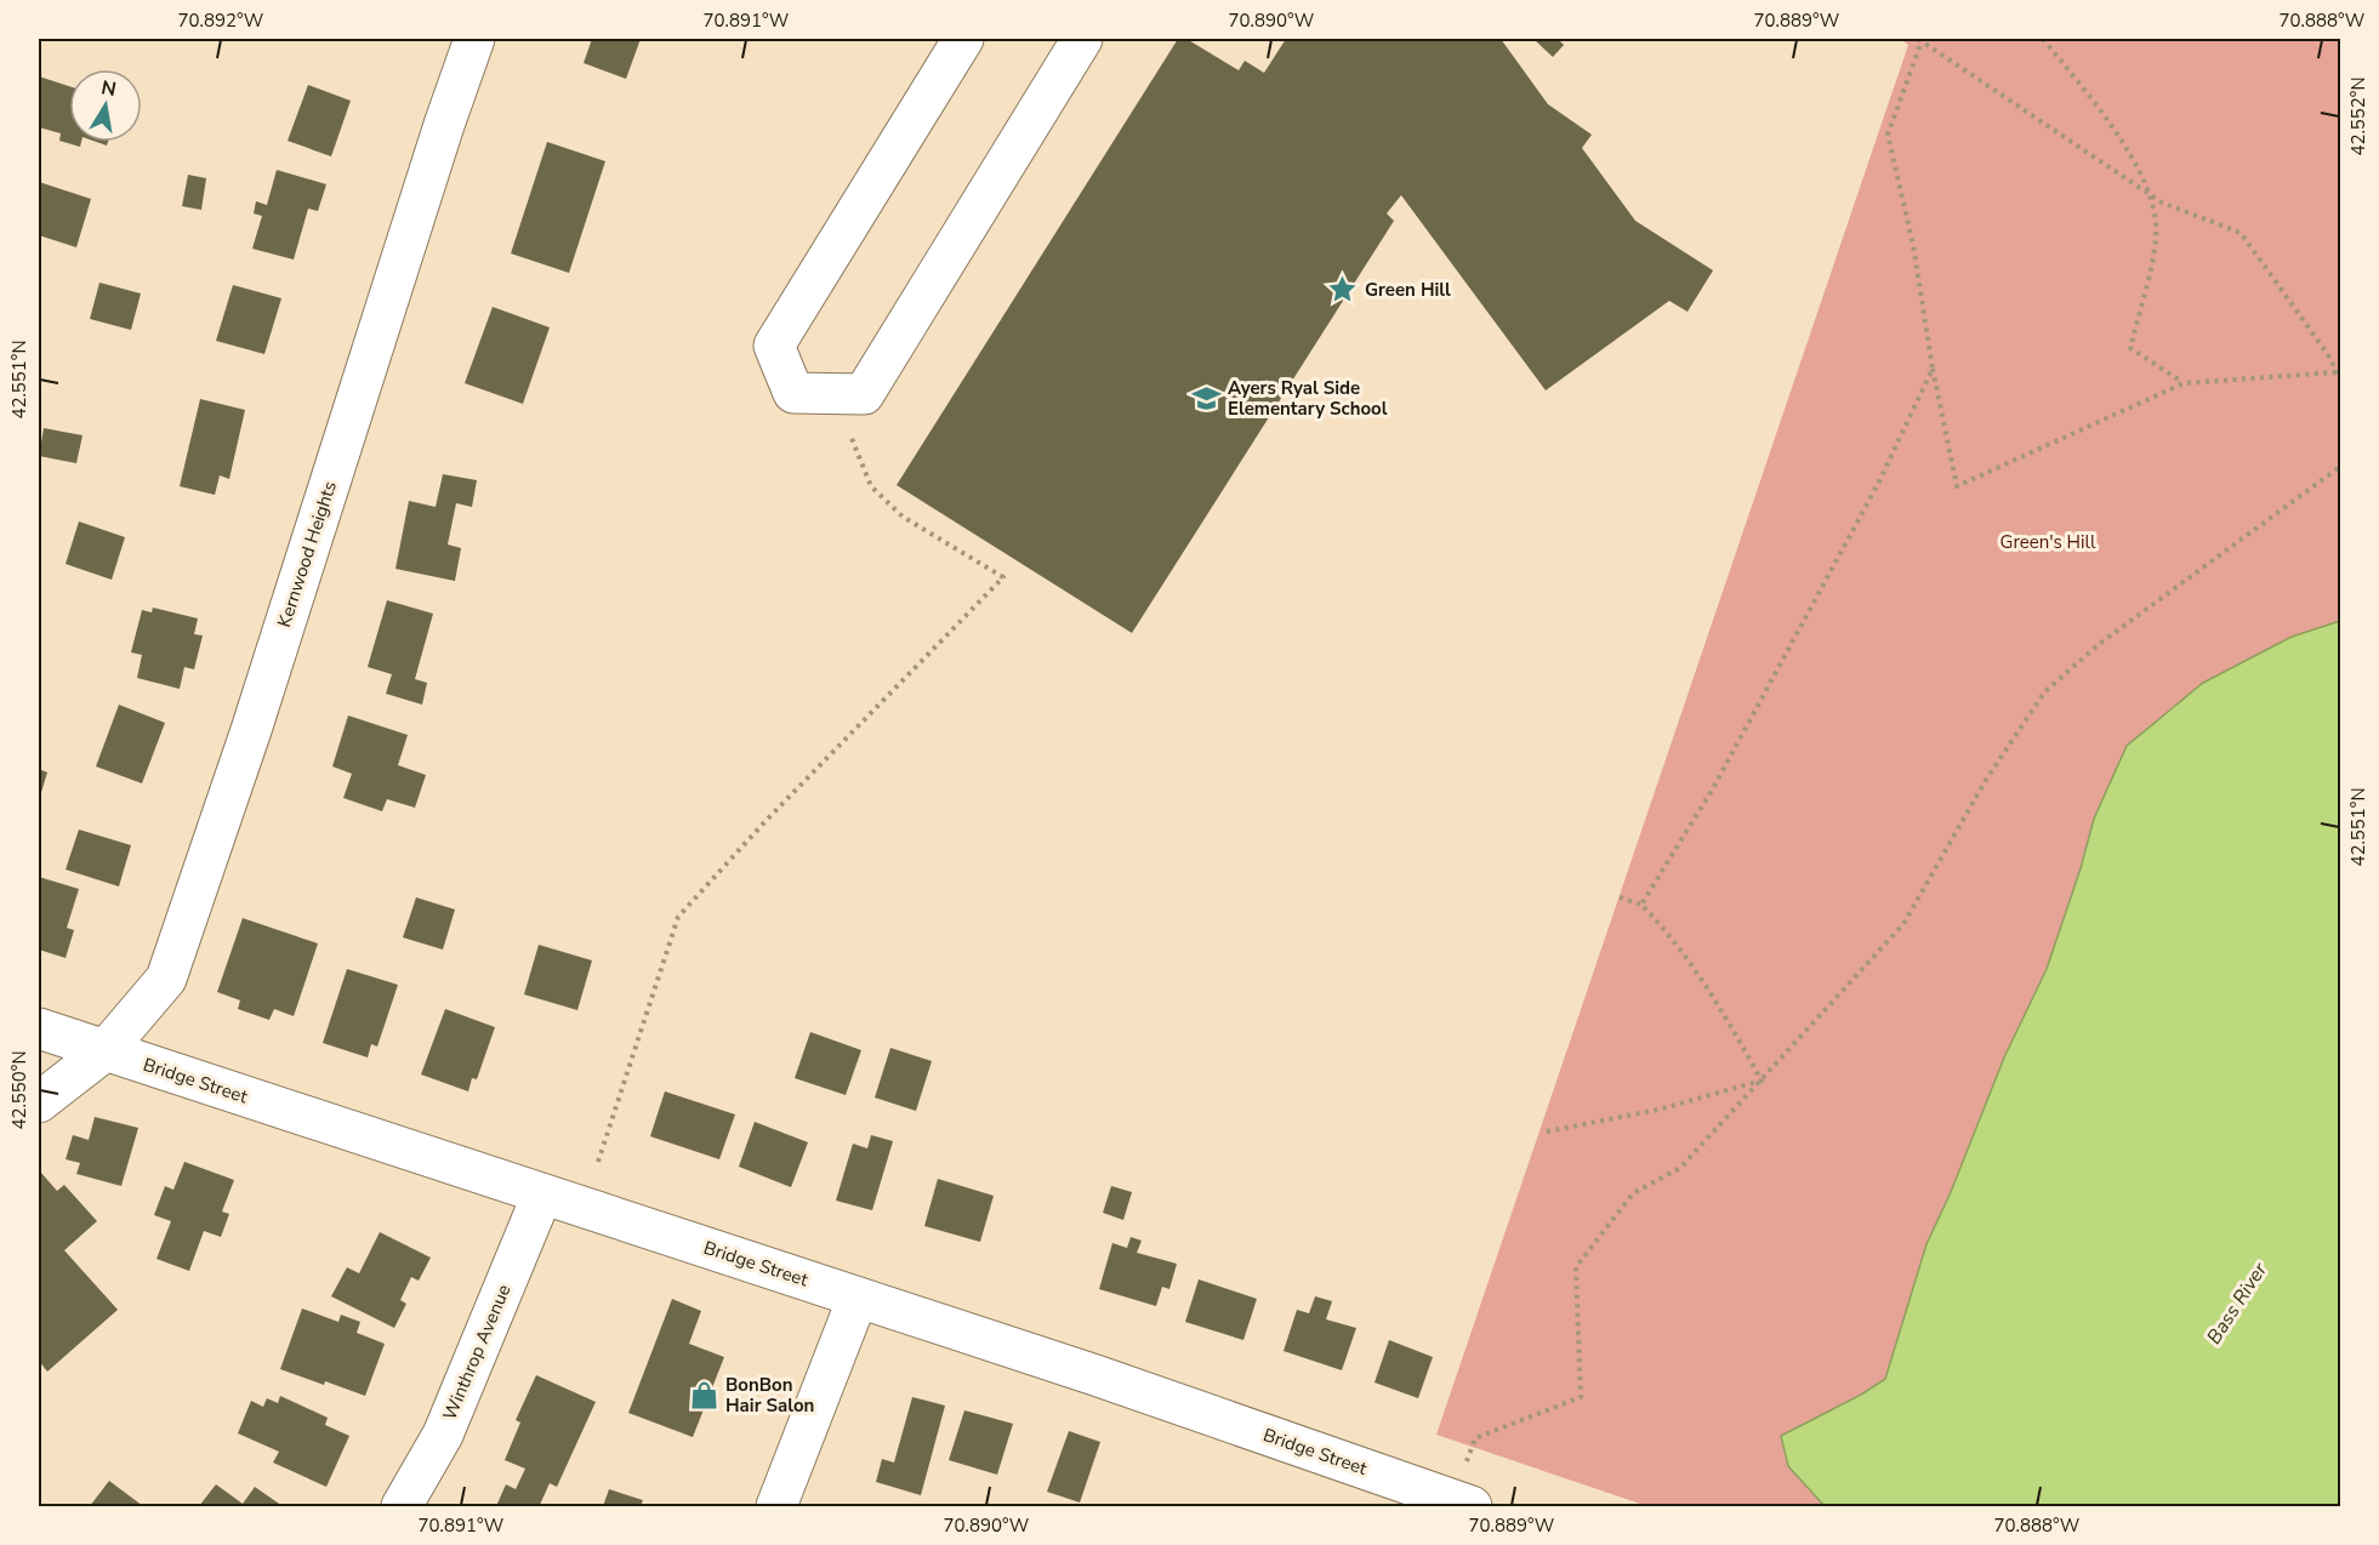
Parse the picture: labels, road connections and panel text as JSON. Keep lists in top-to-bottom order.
{
  "streets": {
    "street": ["Kernwood Heights", "Bridge Street", "Winthrop Avenue"]
  },
  "crossings": [
    ["Kernwood Heights", "Bridge Street"],
    ["Bridge Street", "Winthrop Avenue"]
  ],
  "water": ["Bass River"],
  "parks": ["Green's Hill"],
  "places": {
    "place": ["Green Hill"],
    "school or university": ["Ayers Ryal Side Elementary School"],
    "shop": ["BonBon Hair Salon"]
  },
  "north": "top",
  "coordinates": [
    "70.892°W",
    "70.891°W",
    "70.890°W",
    "70.889°W",
    "70.888°W",
    "42.552°N",
    "42.551°N",
    "42.550°N"
  ]
}
